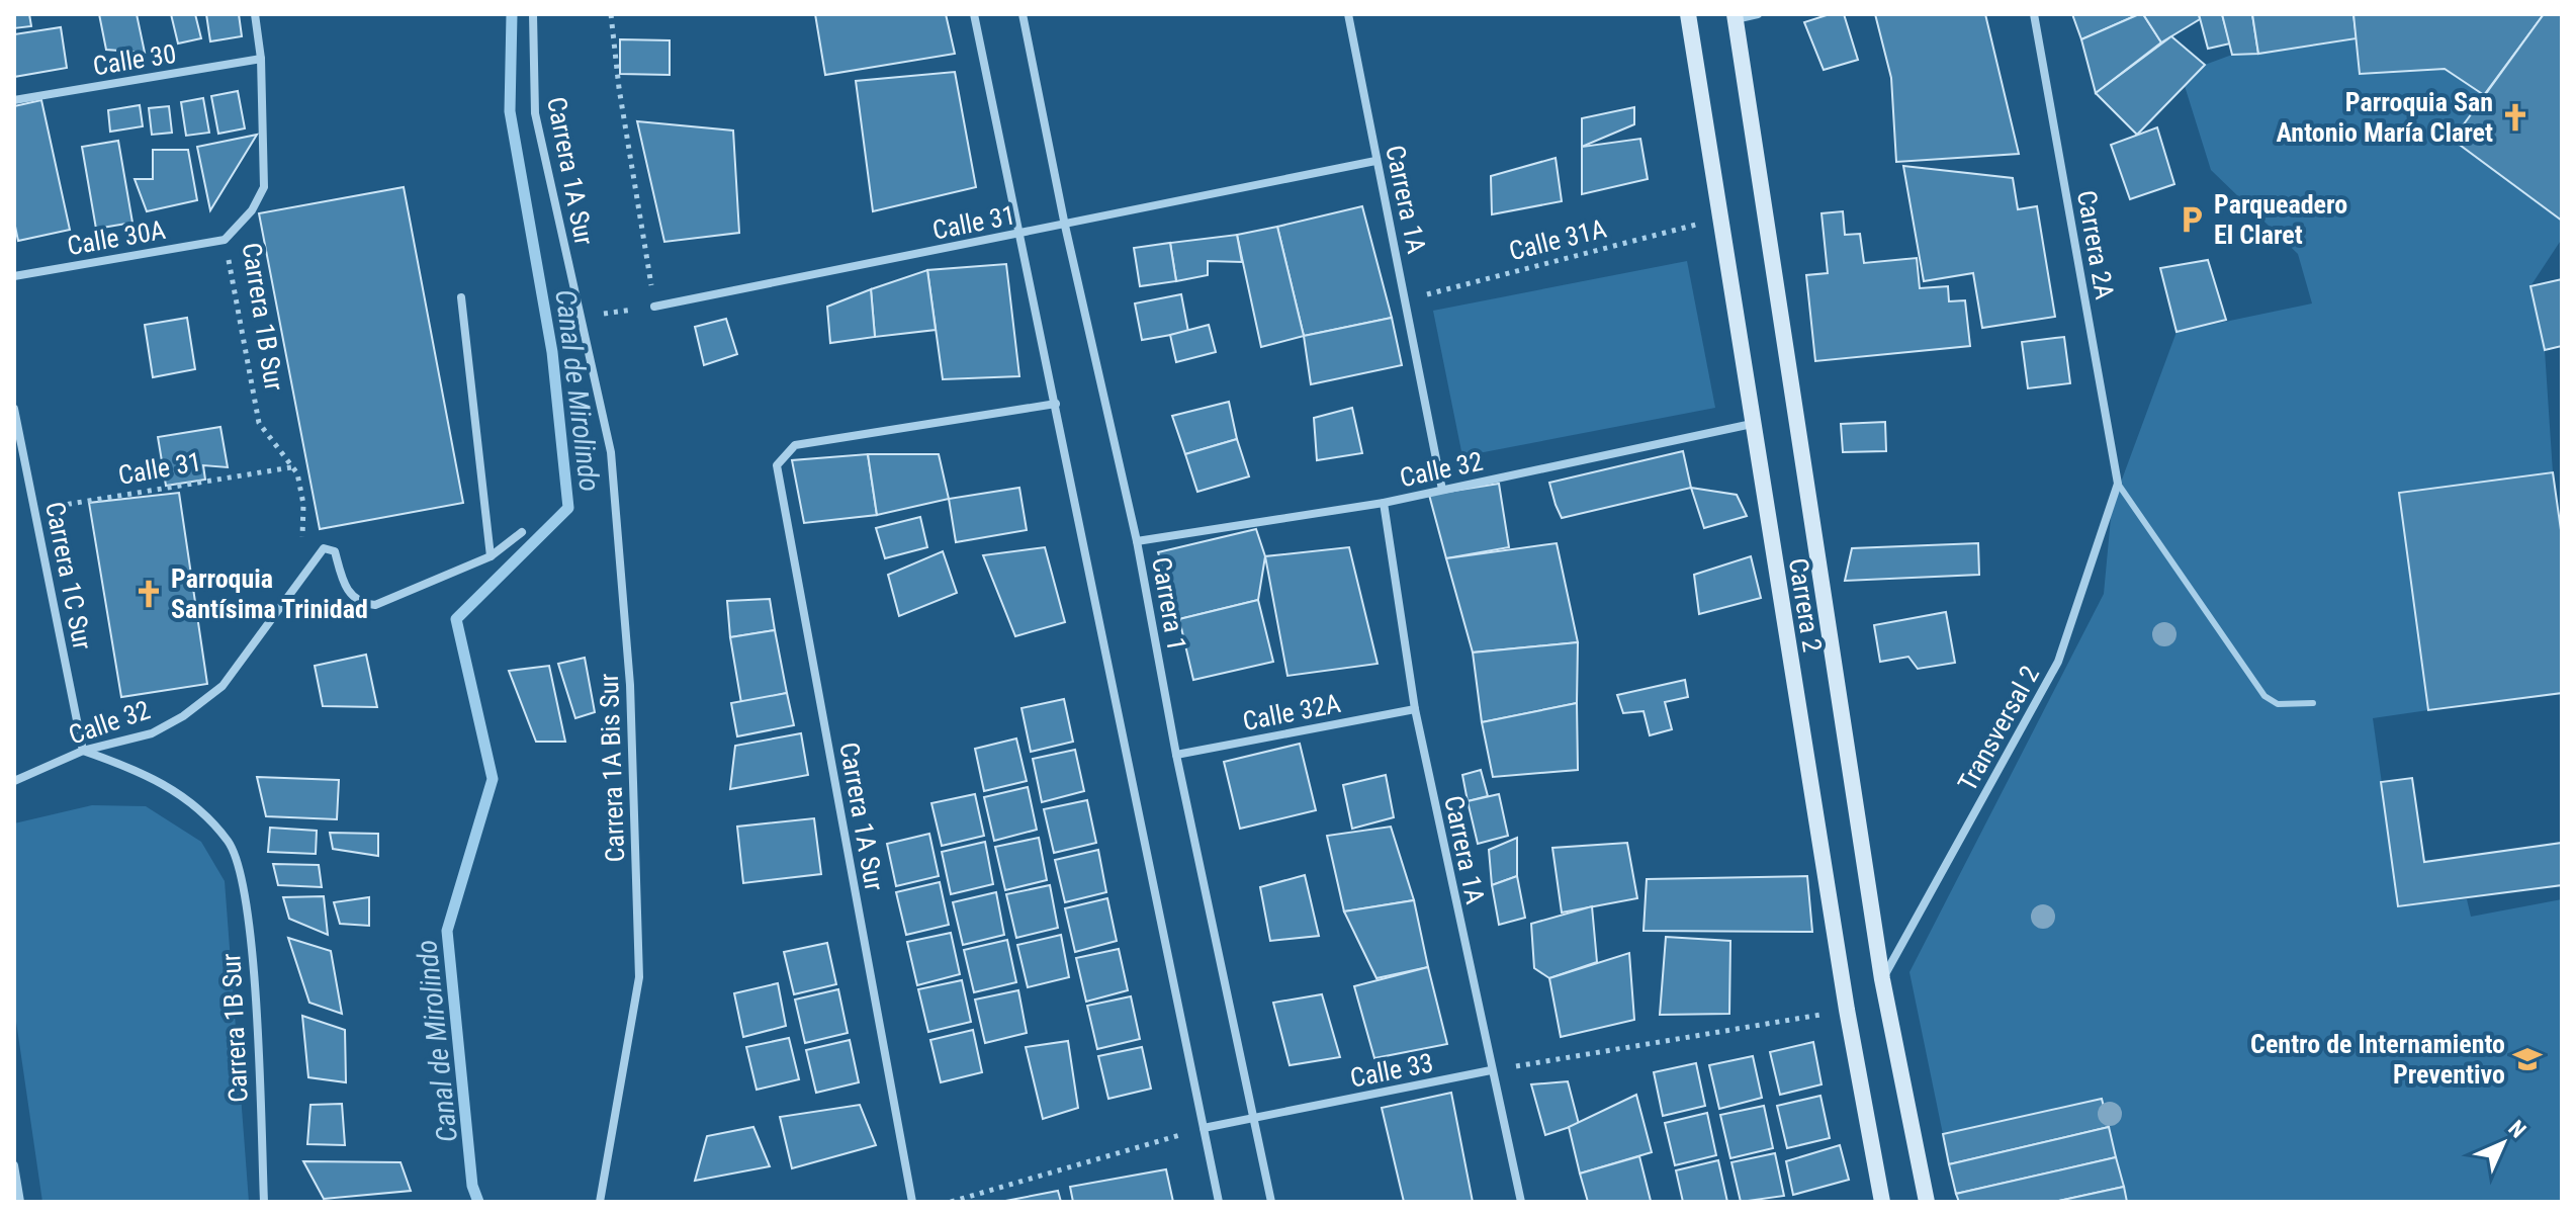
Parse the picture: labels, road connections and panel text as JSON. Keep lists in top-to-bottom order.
{
  "streets": {
    "street": [
      "Calle 30",
      "Carrera 1A Sur",
      "Carrera 1A",
      "Calle 31",
      "Calle 30A",
      "Carrera 2A",
      "Carrera 1B Sur",
      "Calle 32",
      "Carrera 1C Sur",
      "Carrera 1",
      "Carrera 2",
      "Calle 32A",
      "Transversal 2",
      "Carrera 1A Bis Sur",
      "Calle 33"
    ],
    "path": ["Calle 31A"]
  },
  "crossings": [
    ["Calle 30", "Carrera 1B Sur"],
    ["Carrera 1A Sur", "Carrera 1A Bis Sur"],
    ["Carrera 1A", "Calle 31"],
    ["Carrera 1A", "Calle 31A"],
    ["Carrera 1A", "Calle 32"],
    ["Carrera 1A", "Calle 32A"],
    ["Carrera 1A", "Calle 33"],
    ["Calle 31", "Carrera 1B Sur"],
    ["Calle 31", "Carrera 1C Sur"],
    ["Calle 31", "Carrera 1"],
    ["Calle 30A", "Carrera 1B Sur"],
    ["Calle 31A", "Carrera 2"],
    ["Carrera 2A", "Transversal 2"],
    ["Carrera 1B Sur", "Calle 32"],
    ["Carrera 1B Sur", "Carrera 1C Sur"],
    ["Calle 32", "Carrera 1C Sur"],
    ["Calle 32", "Carrera 1"],
    ["Calle 32", "Carrera 2"],
    ["Carrera 1", "Calle 32A"],
    ["Carrera 1", "Calle 33"],
    ["Carrera 2", "Transversal 2"]
  ],
  "water": ["Canal de Mirolindo"],
  "places": {
    "church": ["Parroquia San Antonio María Claret", "Parroquia Santísima Trinidad"],
    "parking": ["Parqueadero El Claret"],
    "school or university": ["Centro de Internamiento Preventivo"]
  },
  "north": "top right"
}
